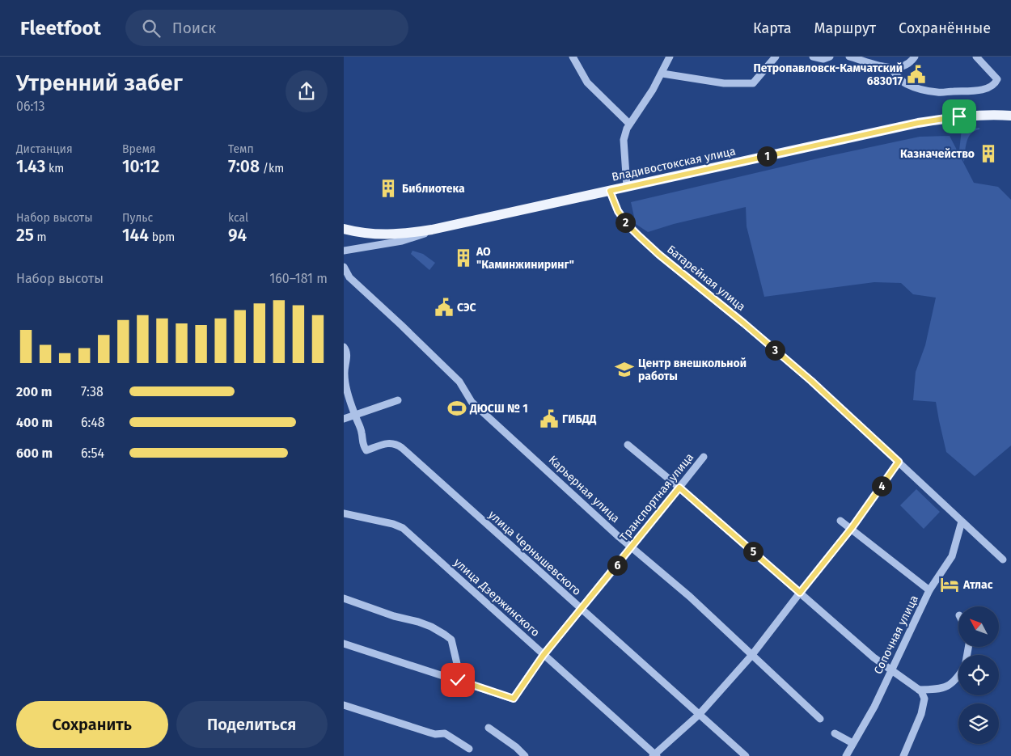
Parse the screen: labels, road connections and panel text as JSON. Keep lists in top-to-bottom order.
{
  "streets": {
    "main road": ["Владивостокская улица"],
    "street": [
      "Батарейная улица",
      "Карьерная улица",
      "Транспортная улица",
      "улица Чернышевского",
      "улица Дзержинского",
      "Сопочная улица"
    ]
  },
  "crossings": [
    ["Владивостокская улица", "Батарейная улица"],
    ["Батарейная улица", "Сопочная улица"],
    ["Карьерная улица", "Транспортная улица"],
    ["Транспортная улица", "улица Чернышевского"],
    ["Транспортная улица", "улица Дзержинского"]
  ],
  "places": {
    "public building": ["Петропавловск-Камчатский 683017", "СЭС", "ГИБДД"],
    "building": ["Казначейство", "Библиотека", "АО \"Каминжиниринг\""],
    "school or university": ["Центр внешкольной работы"],
    "sports": ["ДЮСШ № 1"],
    "hotel": ["Атлас"]
  },
  "north": "top left",
  "page": {
    "header": "Fleetfoot",
    "search": "Поиск",
    "nav": ["Карта", "Маршрут", "Сохранённые"],
    "heading": ["Утренний забег", "06:13"],
    "stats": [
      ["Дистанция", "1.43 km"],
      ["Время", "10:12"],
      ["Темп", "7:08 /km"],
      ["Набор высоты", "25 m"],
      ["Пульс", "144 bpm"],
      ["kcal", "94"]
    ],
    "pins": [
      "1",
      "2",
      "3",
      "4",
      "5",
      "6"
    ],
    "chart": ["Набор высоты", "160–181 m"],
    "list": [
      {
        "name": "200 m",
        "note": "7:38"
      },
      {
        "name": "400 m",
        "note": "6:48"
      },
      {
        "name": "600 m",
        "note": "6:54"
      }
    ],
    "buttons": ["Сохранить", "Поделиться"]
  }
}
